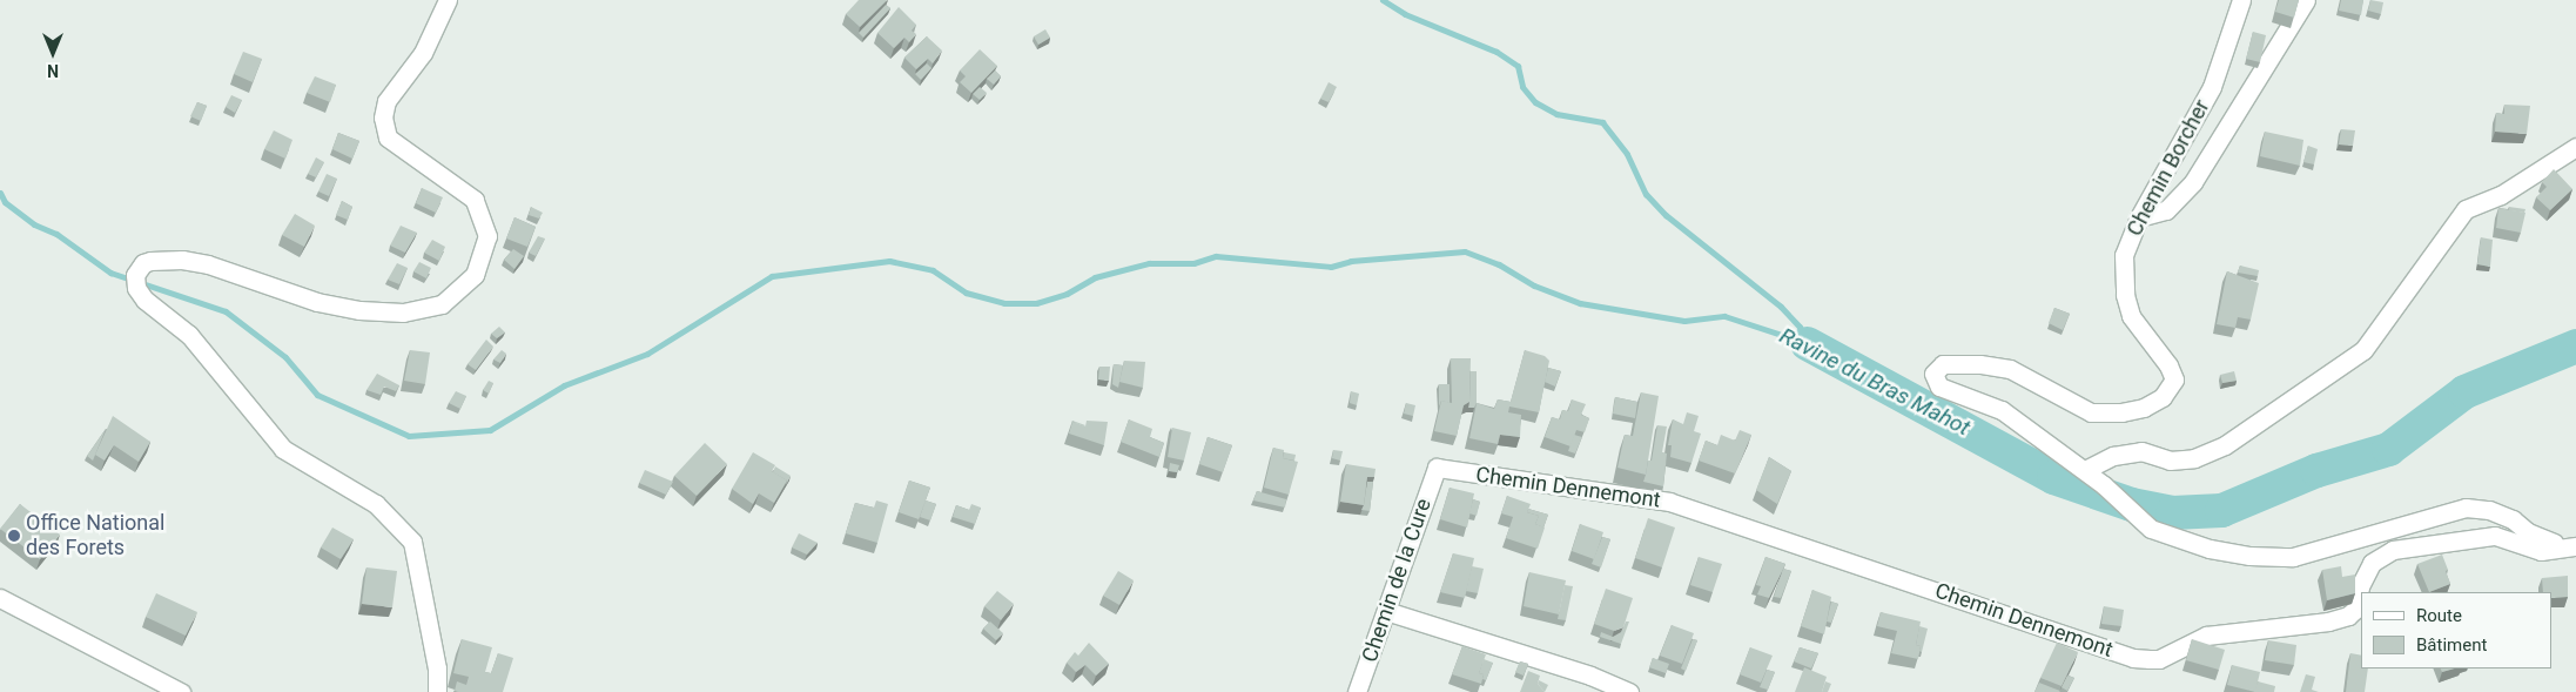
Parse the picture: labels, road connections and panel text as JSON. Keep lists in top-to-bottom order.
{
  "streets": {
    "street": ["Chemin Borcher", "Chemin Dennemont", "Chemin de la Cure"]
  },
  "crossings": [
    ["Chemin Borcher", "Chemin Dennemont"],
    ["Chemin Dennemont", "Chemin de la Cure"]
  ],
  "water": ["Ravine du Bras Mahot"],
  "places": ["Office National des Forets"],
  "legend": ["Route", "Bâtiment"],
  "north": "bottom"
}
